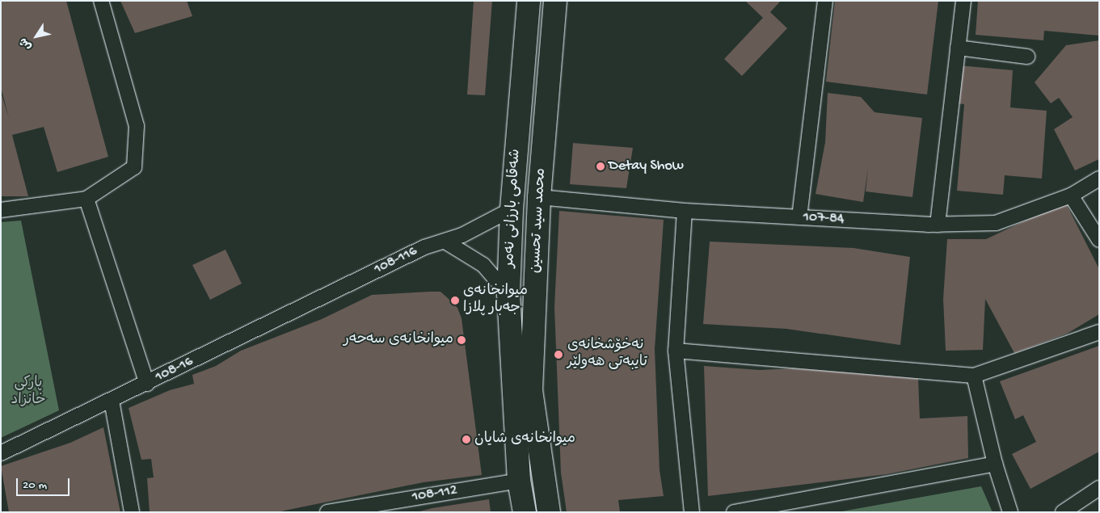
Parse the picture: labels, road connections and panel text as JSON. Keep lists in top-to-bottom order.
{
  "streets": {
    "main road": ["شەقامی بارزانی نەمر", "محمد سید تحسین"],
    "street": [
      "107-84",
      "108-116",
      "108-16",
      "108-112"
    ]
  },
  "crossings": [
    ["شەقامی بارزانی نەمر", "108-116"],
    ["شەقامی بارزانی نەمر", "108-112"],
    ["107-84", "محمد سید تحسین"],
    ["108-116", "108-16"]
  ],
  "parks": ["پارکی خانزاد"],
  "places": [
    "Detay Show",
    "میوانخانەی جەبار پلازا",
    "میوانخانەی سەحەر",
    "نەخۆشخانەی تایبەتی هەولێر",
    "میوانخانەی شایان"
  ],
  "scale_bar": "20 m",
  "north": "bottom left"
}
